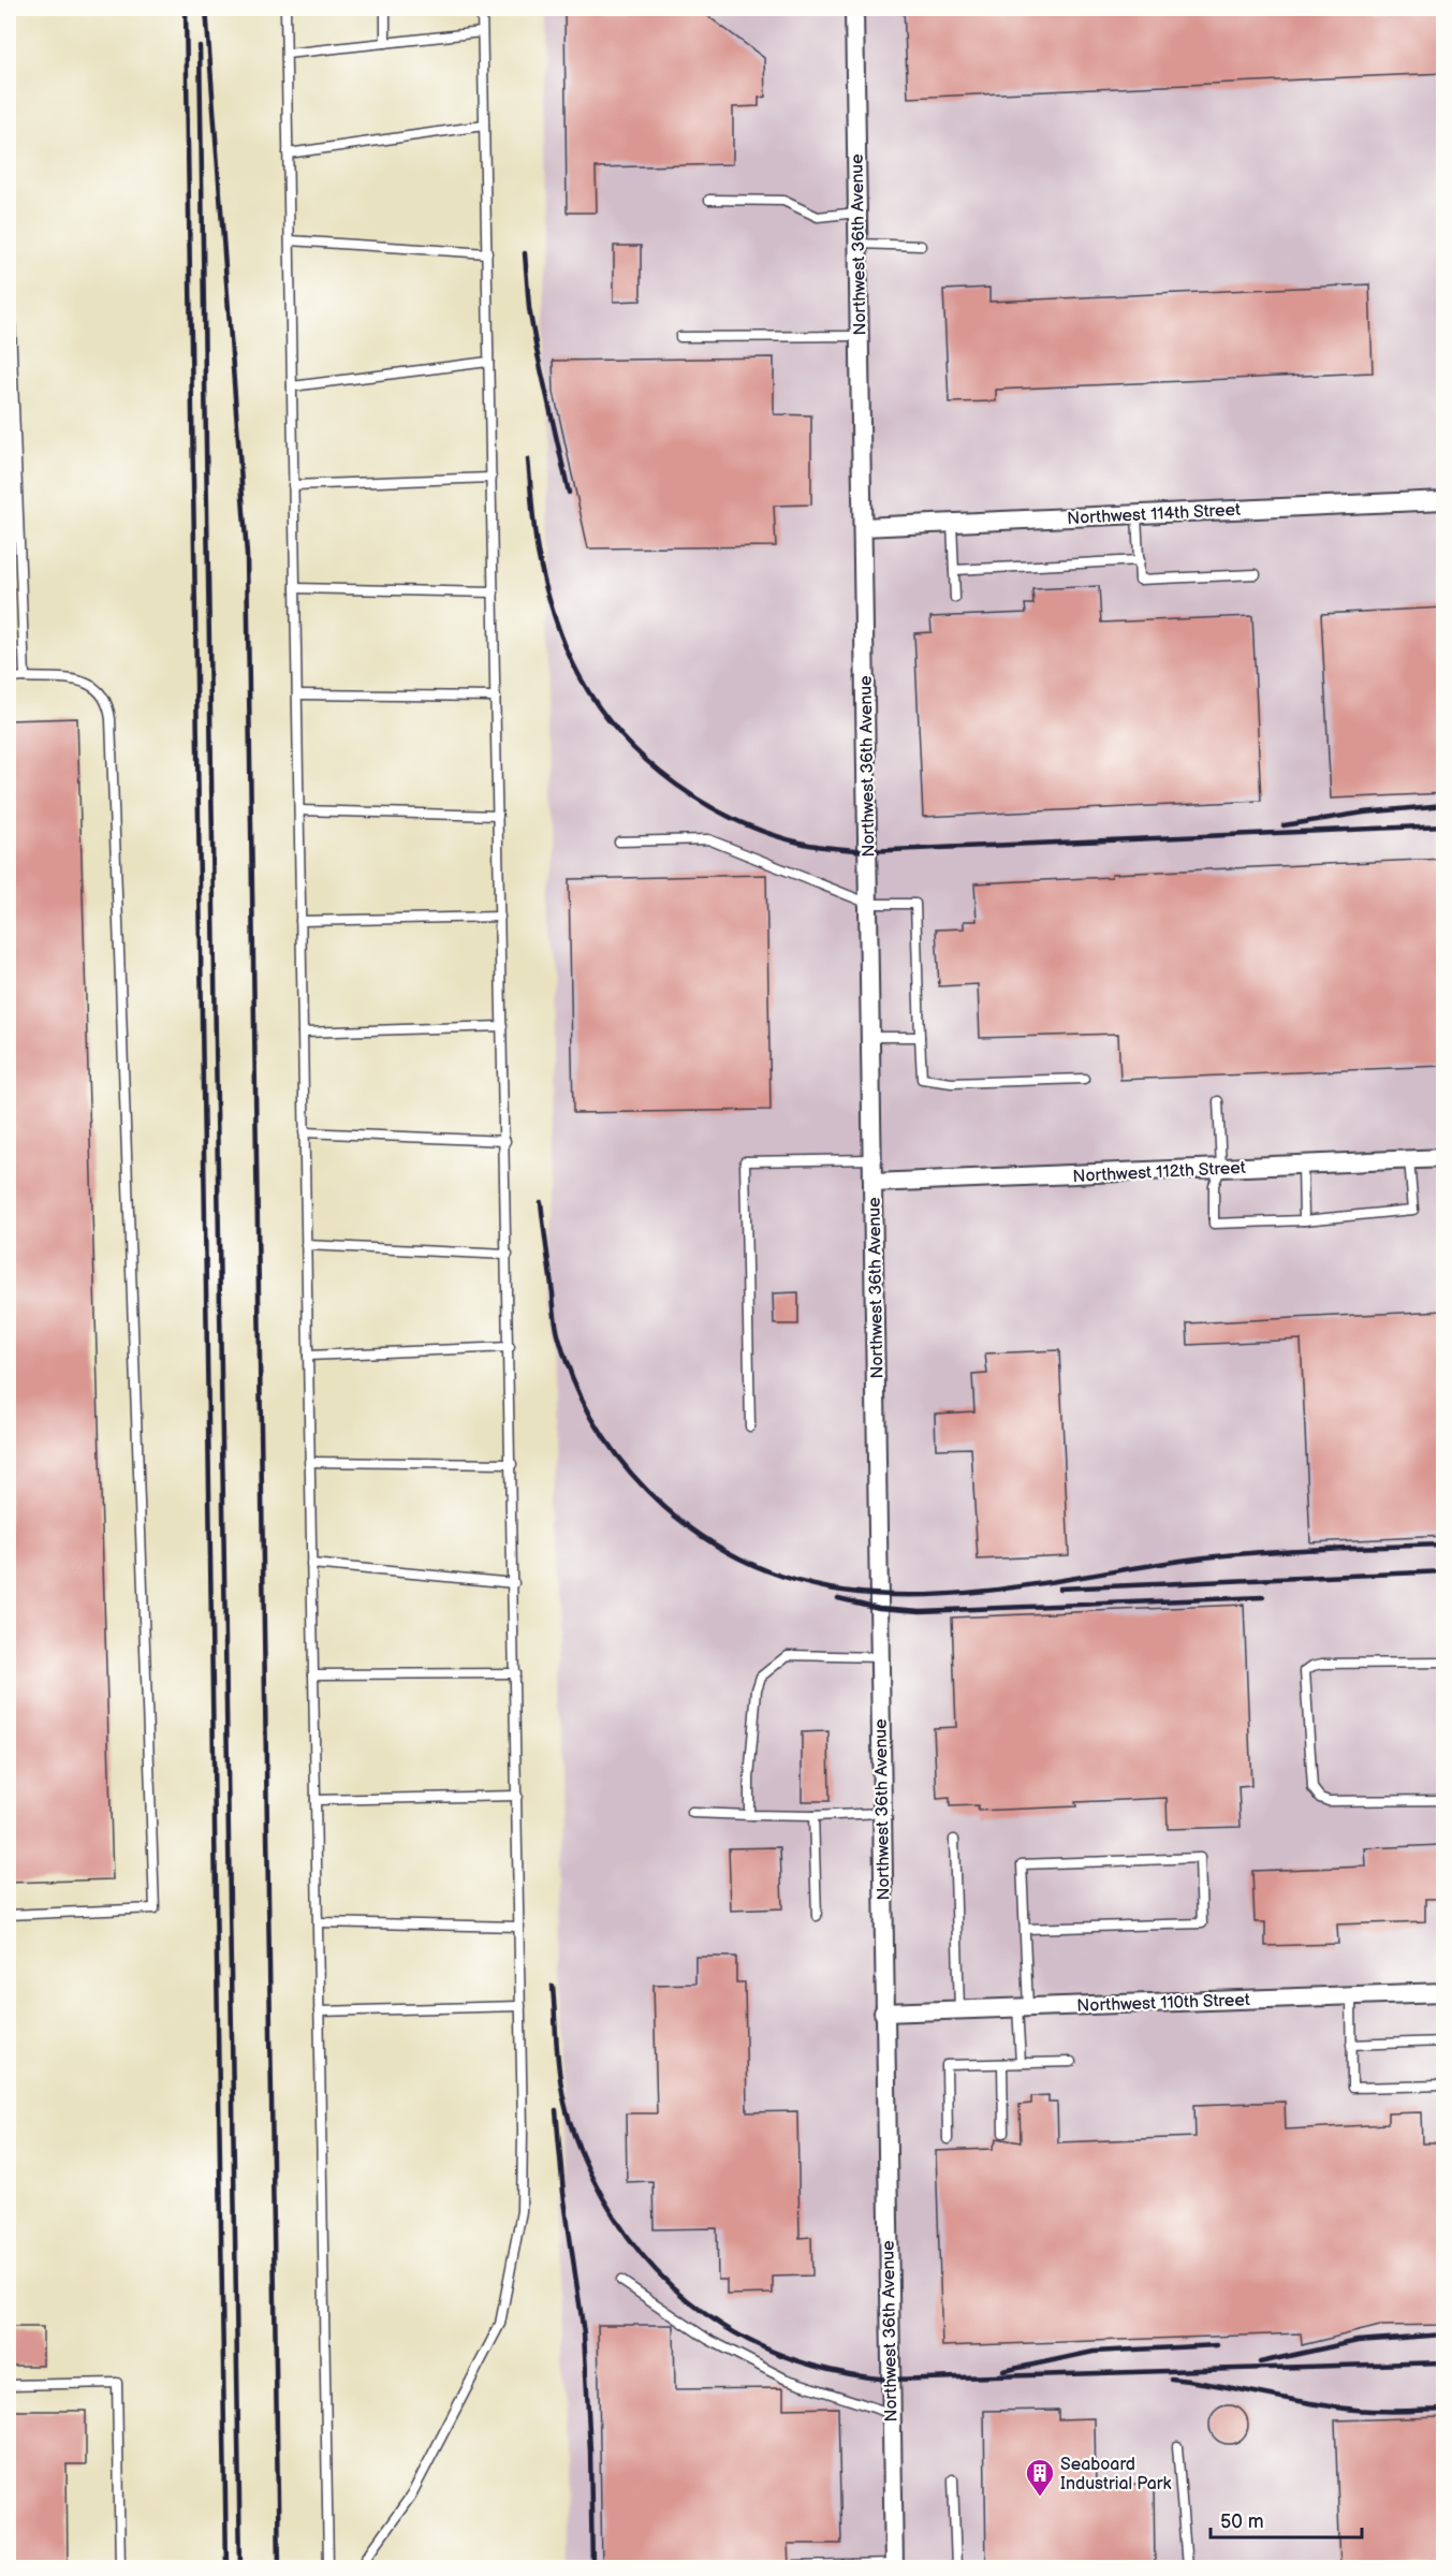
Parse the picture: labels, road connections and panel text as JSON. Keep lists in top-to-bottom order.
{
  "streets": {
    "street": [
      "Northwest 36th Avenue",
      "Northwest 114th Street",
      "Northwest 112th Street",
      "Northwest 110th Street"
    ]
  },
  "crossings": [
    ["Northwest 36th Avenue", "Northwest 114th Street"],
    ["Northwest 36th Avenue", "Northwest 112th Street"],
    ["Northwest 36th Avenue", "Northwest 110th Street"]
  ],
  "places": {
    "building": ["Seaboard Industrial Park"]
  },
  "scale_bar": "50 m"
}
